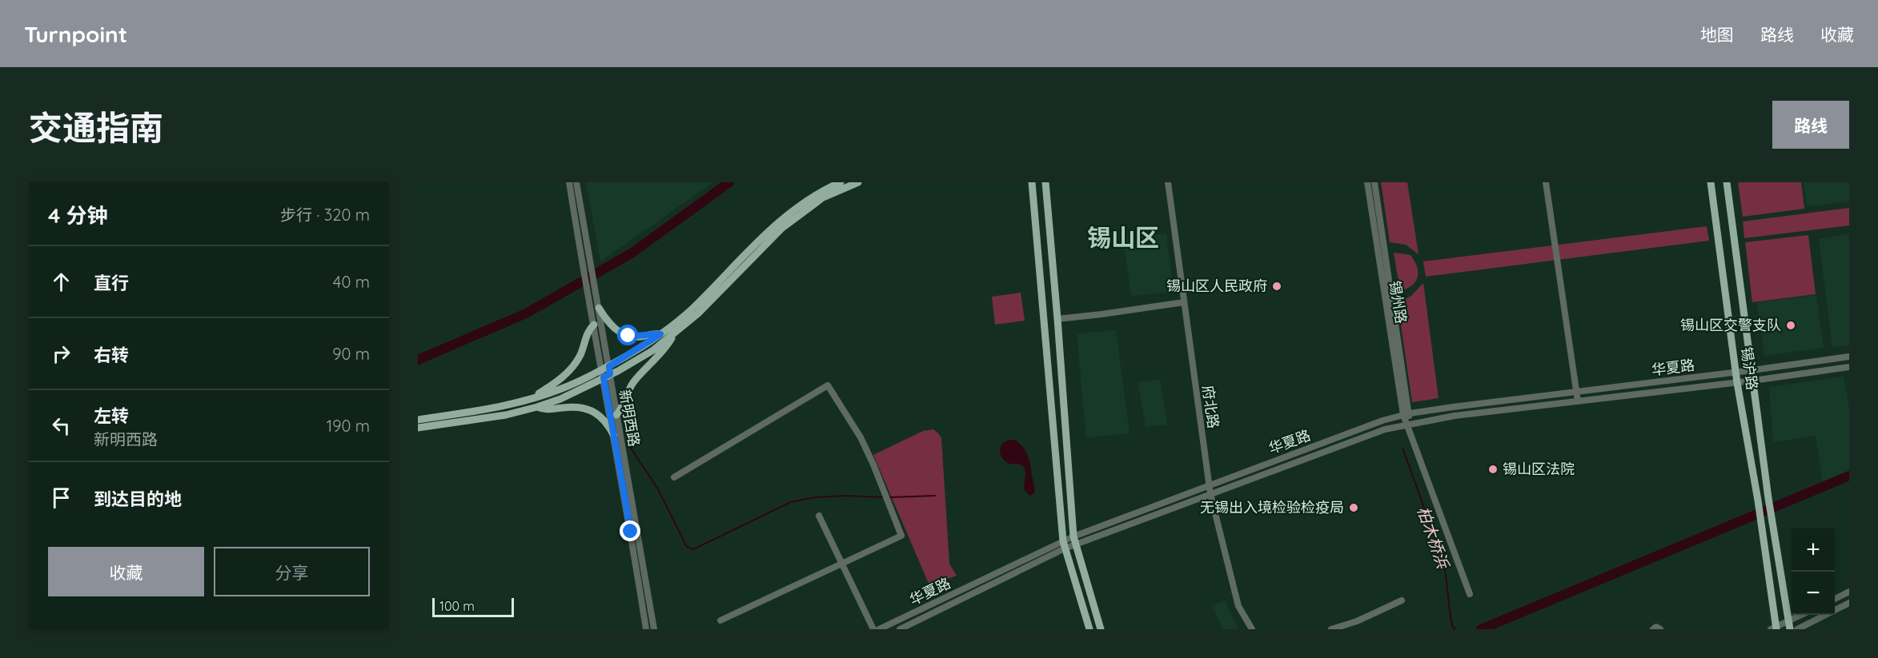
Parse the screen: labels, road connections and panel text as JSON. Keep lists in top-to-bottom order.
{
  "streets": {
    "main road": ["锡沪路"],
    "street": [
      "锡州路",
      "华夏路",
      "府北路",
      "新明西路"
    ]
  },
  "crossings": [
    ["锡州路", "华夏路"],
    ["华夏路", "锡沪路"],
    ["华夏路", "府北路"]
  ],
  "districts": ["锡山区"],
  "water": ["柏木桥浜"],
  "places": [
    "锡山区人民政府",
    "锡山区交警支队",
    "锡山区法院",
    "无锡出入境检验检疫局"
  ],
  "scale_bar": "100 m",
  "page": {
    "header": "Turnpoint",
    "nav": ["地图", "路线", "收藏"],
    "title": "交通指南",
    "buttons": [
      "路线",
      ["收藏", "分享"]
    ],
    "heading": ["4 分钟", "步行 · 320 m"],
    "list": [
      ["直行", "40 m"],
      ["右转", "90 m"],
      ["左转", "新明西路", "190 m"],
      "到达目的地"
    ],
    "map_buttons": ["+", "−"],
    "scale": "100 m"
  }
}
